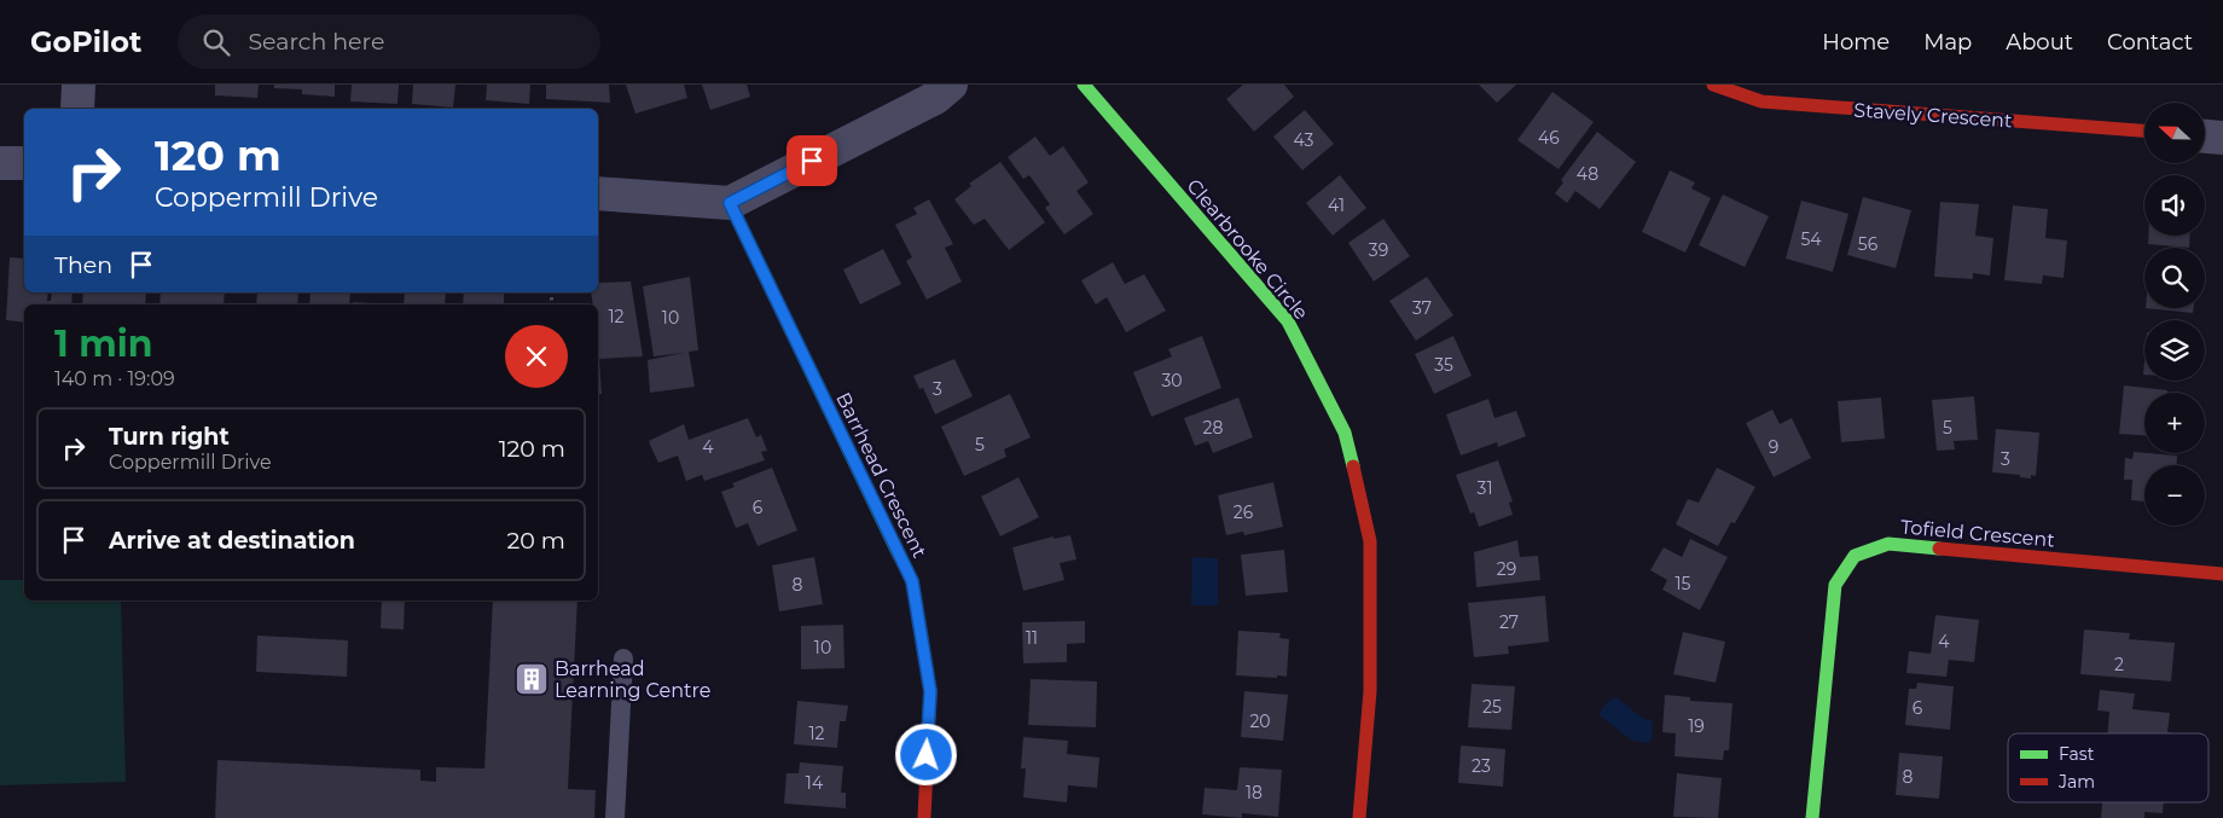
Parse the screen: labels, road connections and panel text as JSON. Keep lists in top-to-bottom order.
{
  "streets": {
    "street": [
      "Stavely Crescent",
      "Clearbrooke Circle",
      "Barrhead Crescent",
      "Tofield Crescent"
    ]
  },
  "places": {
    "building": ["Barrhead Learning Centre"]
  },
  "house_numbers": [
    "46",
    "43",
    "48",
    "41",
    "54",
    "56",
    "39",
    "37",
    "12",
    "10",
    "35",
    "30",
    "3",
    "28",
    "5",
    "5",
    "4",
    "9",
    "3",
    "31",
    "6",
    "26",
    "29",
    "15",
    "8",
    "27",
    "11",
    "4",
    "10",
    "2",
    "25",
    "6",
    "20",
    "19",
    "12",
    "23",
    "8",
    "14",
    "18"
  ],
  "legend": ["Fast", "Jam"],
  "north": "left",
  "page": {
    "header": "GoPilot",
    "search": "Search here",
    "nav": [
      "Home",
      "Map",
      "About",
      "Contact"
    ],
    "map_buttons": ["+", "−"],
    "turn": ["120 m", "Coppermill Drive"],
    "then": "Then",
    "heading": ["1 min", "140 m · 19:09"],
    "list": [
      {
        "name": "Turn right",
        "note": "Coppermill Drive",
        "value": "120 m"
      },
      {
        "name": "Arrive at destination",
        "value": "20 m"
      }
    ]
  }
}
